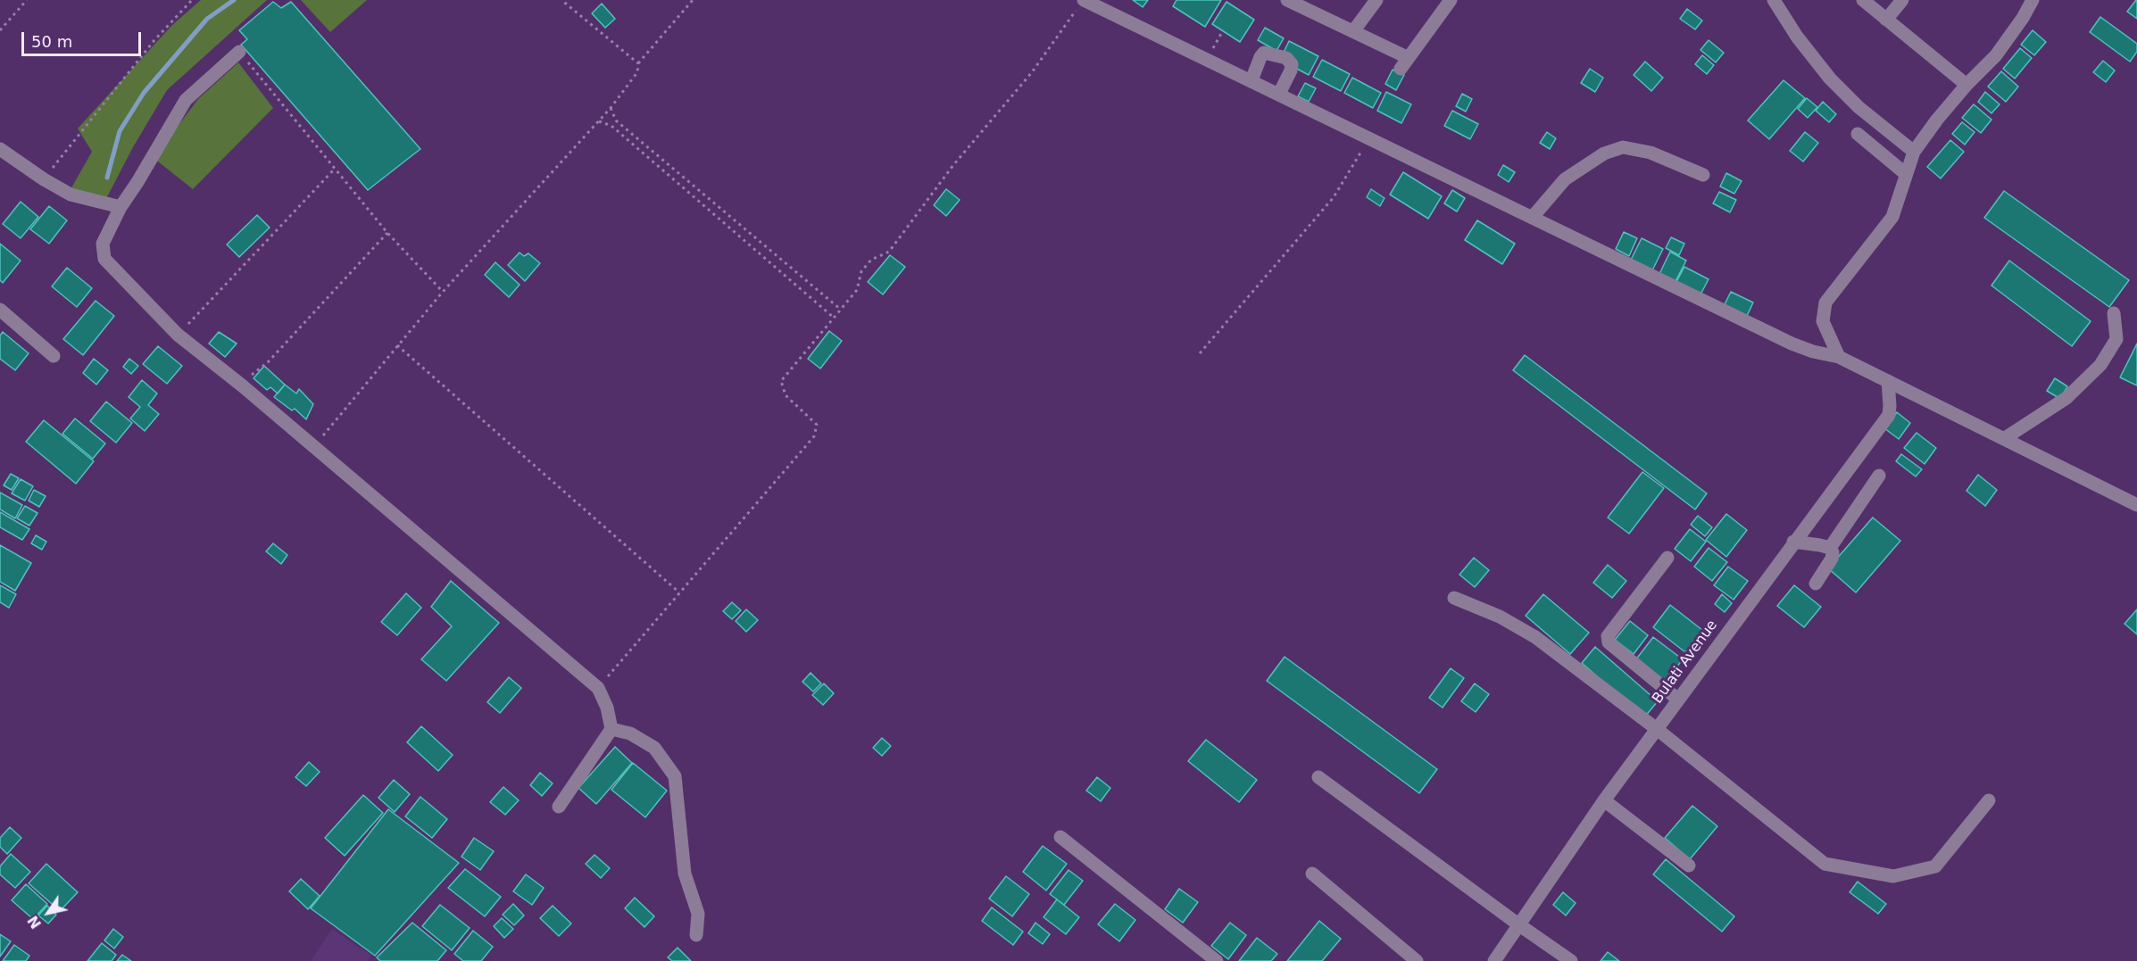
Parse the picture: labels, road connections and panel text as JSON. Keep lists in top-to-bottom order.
{
  "streets": {
    "street": ["Bulati Avenue"]
  },
  "scale_bar": "50 m",
  "north": "bottom left"
}
